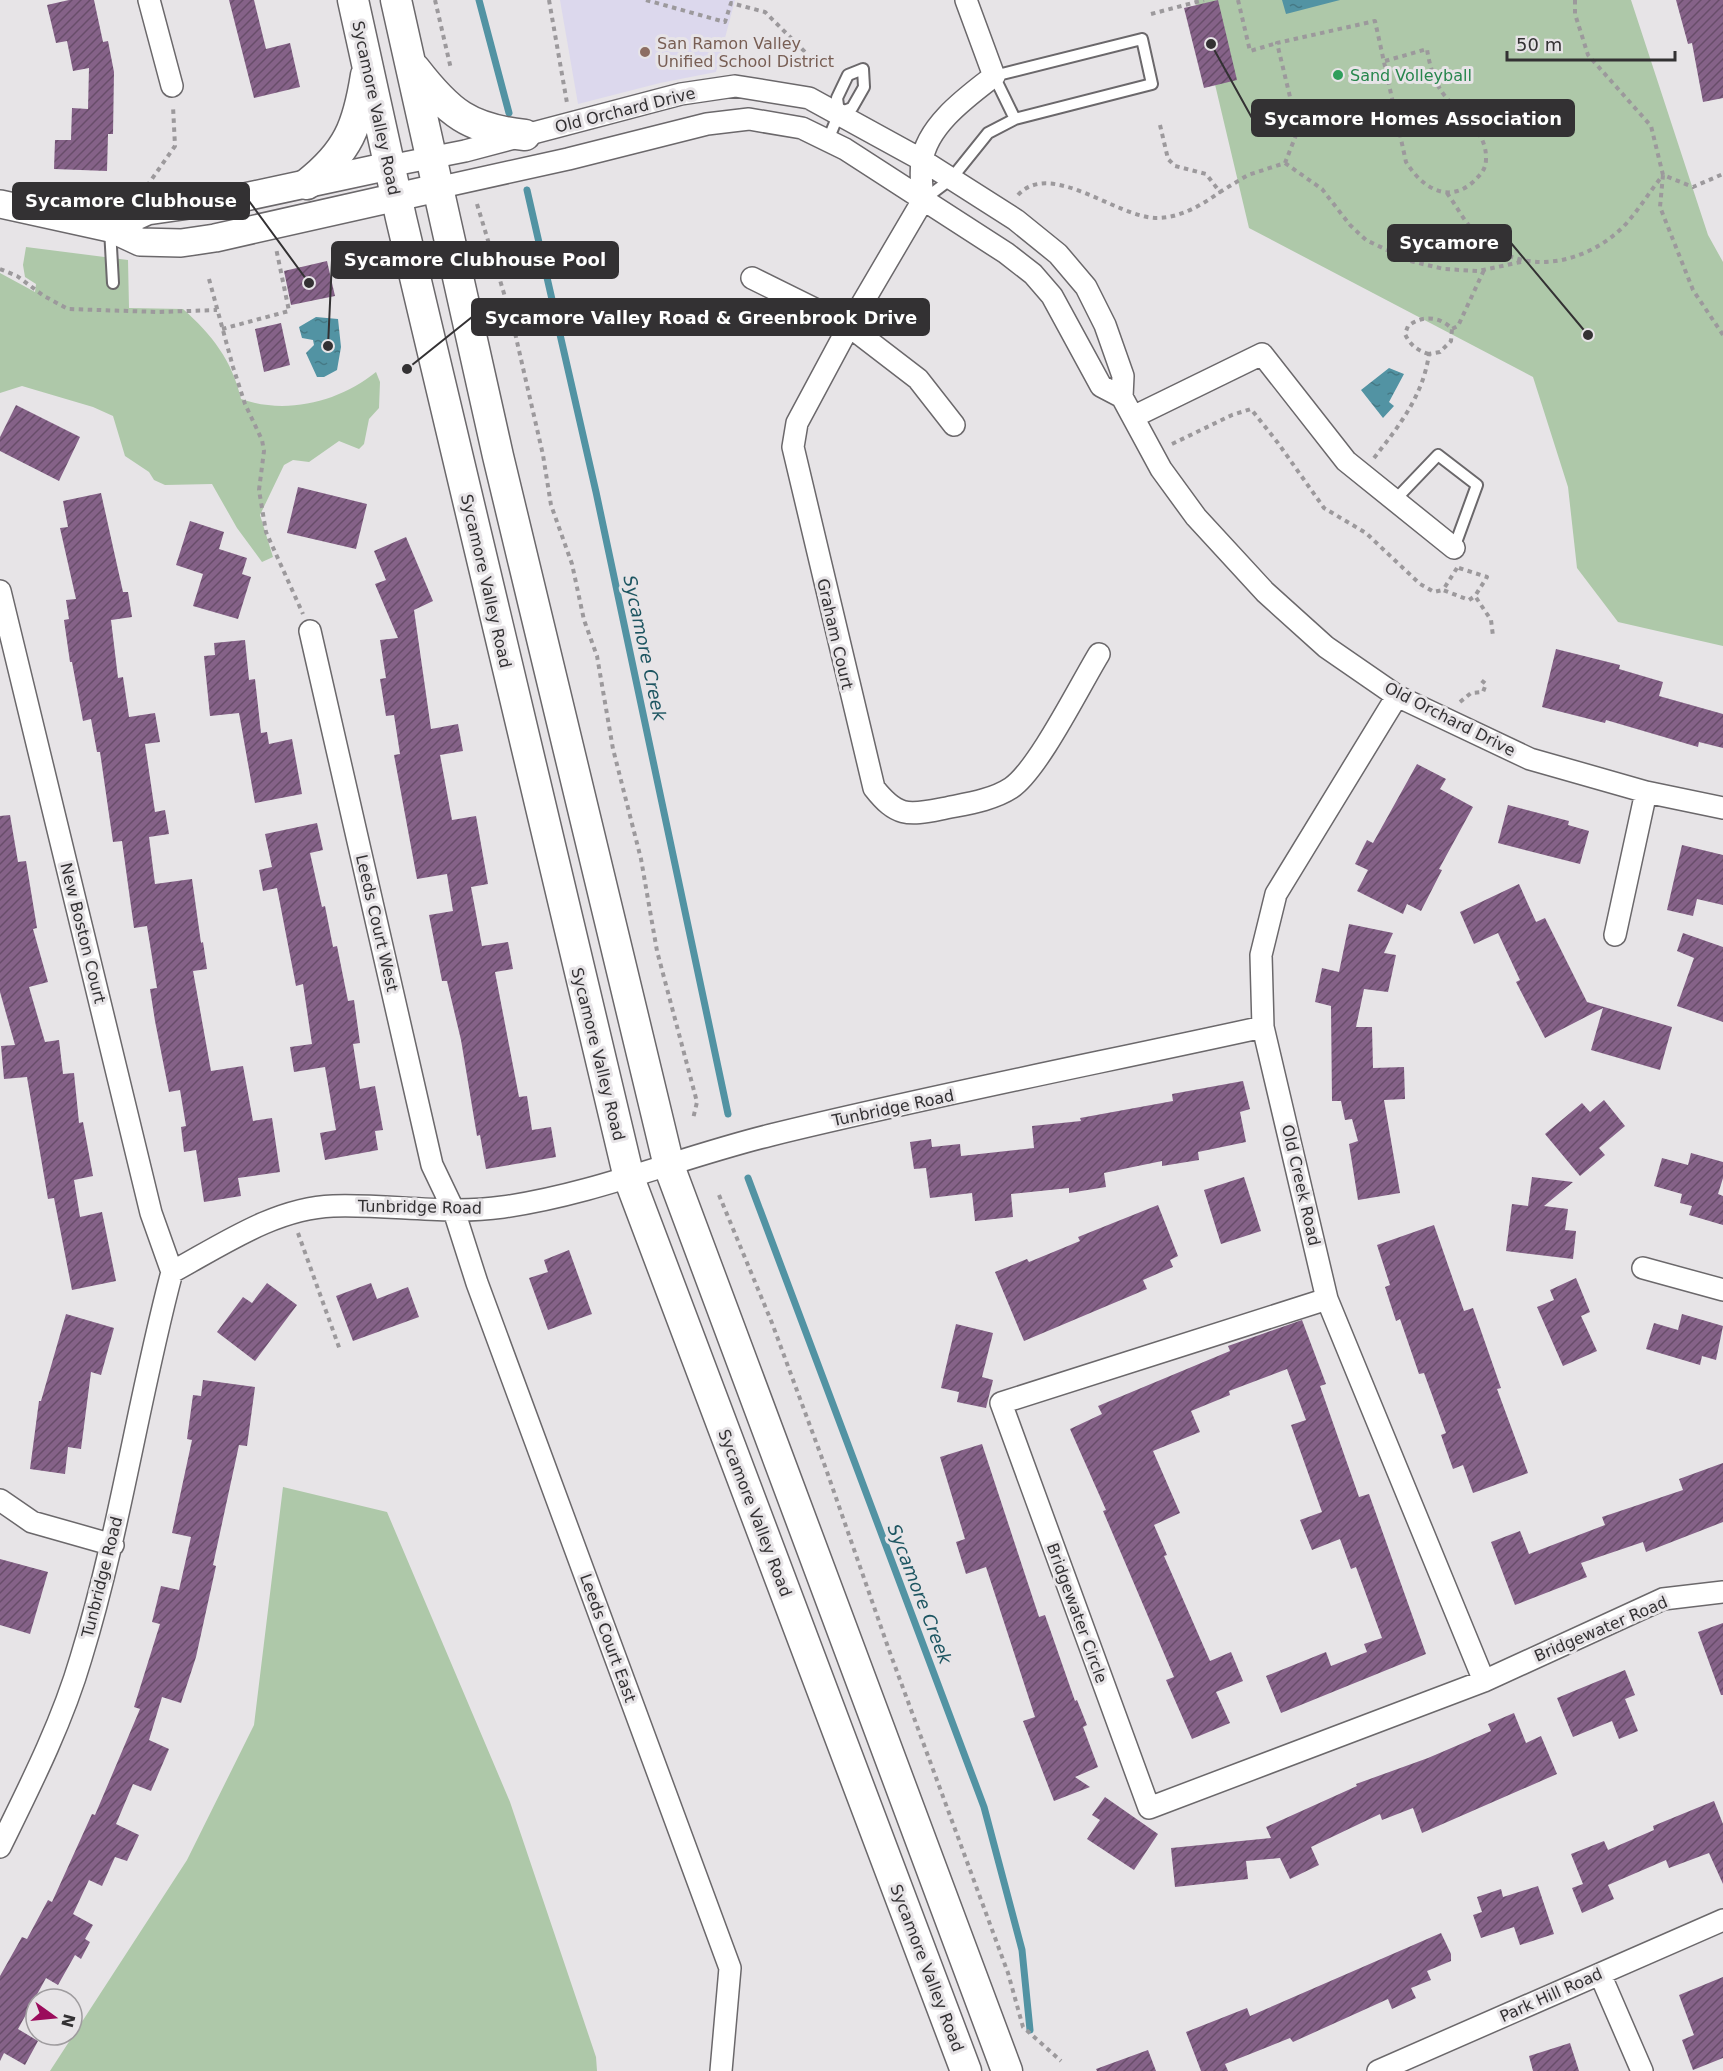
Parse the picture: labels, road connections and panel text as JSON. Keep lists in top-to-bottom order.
{
  "streets": {
    "main road": ["Sycamore Valley Road"],
    "street": [
      "Old Orchard Drive",
      "Graham Court",
      "Leeds Court West",
      "New Boston Court",
      "Tunbridge Road",
      "Old Creek Road",
      "Bridgewater Circle",
      "Bridgewater Road",
      "Leeds Court East",
      "Park Hill Road"
    ]
  },
  "crossings": [
    ["Sycamore Valley Road", "Old Orchard Drive"],
    ["Sycamore Valley Road", "Tunbridge Road"],
    ["Old Orchard Drive", "Graham Court"],
    ["Old Orchard Drive", "Old Creek Road"],
    ["Leeds Court West", "Tunbridge Road"],
    ["Leeds Court West", "Leeds Court East"],
    ["New Boston Court", "Tunbridge Road"],
    ["Tunbridge Road", "Old Creek Road"],
    ["Tunbridge Road", "Leeds Court East"],
    ["Old Creek Road", "Bridgewater Circle"],
    ["Old Creek Road", "Bridgewater Road"],
    ["Bridgewater Circle", "Bridgewater Road"]
  ],
  "water": ["Sycamore Creek"],
  "places": [
    "Sycamore Homes Association",
    "San Ramon Valley Unified School District",
    "Sand Volleyball",
    "Sycamore Clubhouse",
    "Sycamore",
    "Sycamore Clubhouse Pool",
    "Sycamore Valley Road & Greenbrook Drive"
  ],
  "scale_bar": "50 m",
  "north": "right"
}
